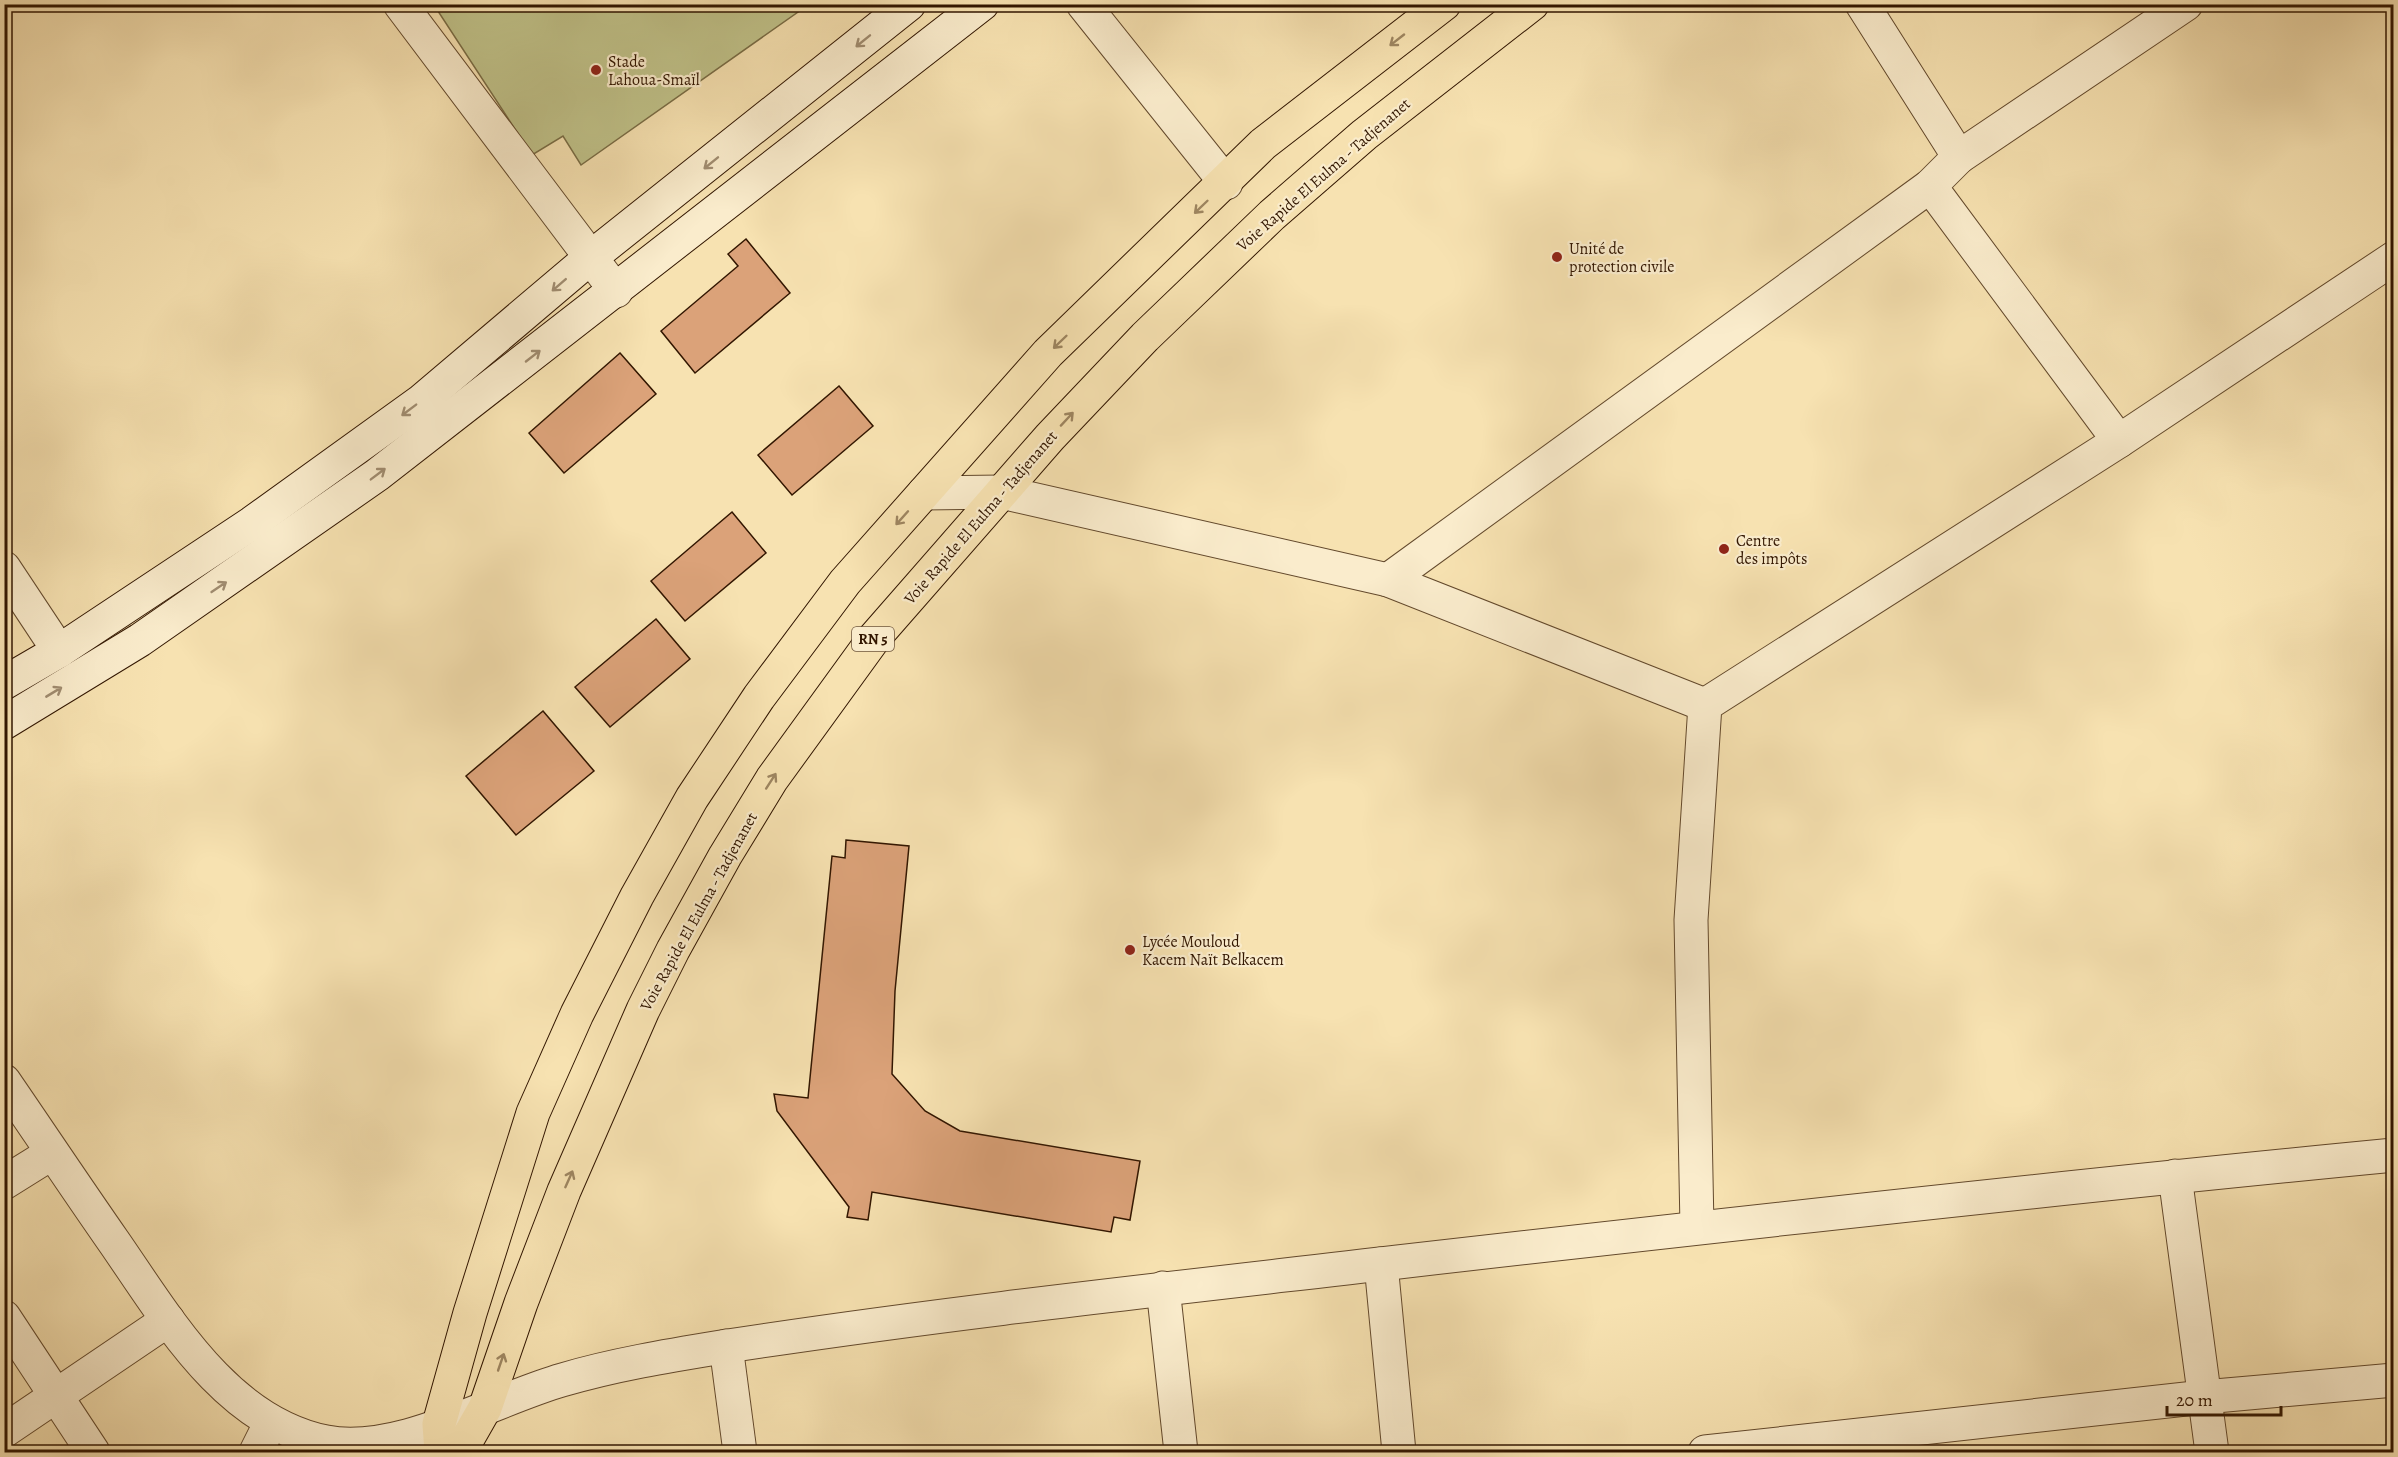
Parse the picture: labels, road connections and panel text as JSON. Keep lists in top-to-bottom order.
{
  "streets": {
    "highway": ["Voie Rapide El Eulma - Tadjenanet", "RN 5"]
  },
  "places": [
    "Stade Lahoua-Smaïl",
    "Unité de protection civile",
    "Centre des impôts",
    "Lycée Mouloud Kacem Naït Belkacem"
  ],
  "scale_bar": "20 m"
}
